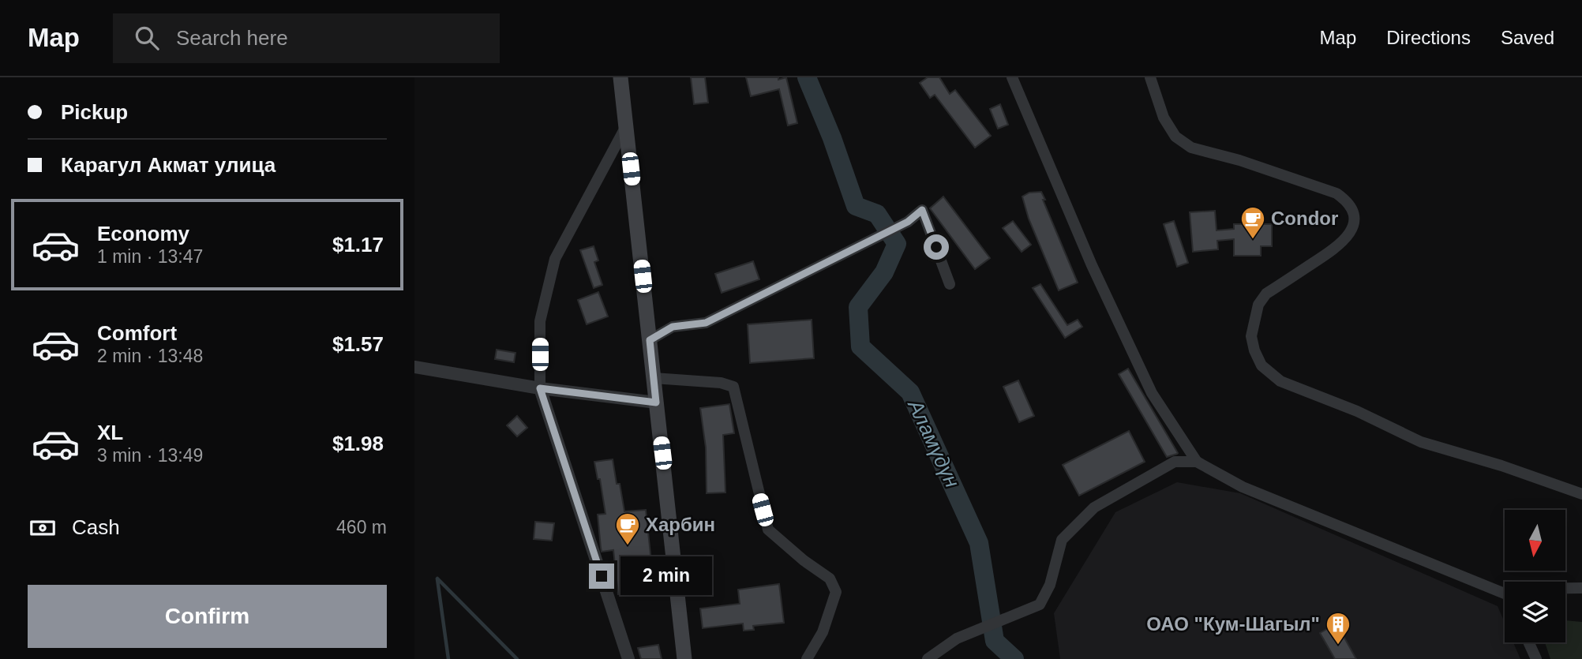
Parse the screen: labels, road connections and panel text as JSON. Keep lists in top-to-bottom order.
{
  "water": ["Аламүдүн"],
  "places": {
    "cafe": ["Condor", "Харбин"],
    "building": ["ОАО \"Кум-Шагыл\""]
  },
  "north": "bottom",
  "page": {
    "header": "Map",
    "search": "Search here",
    "nav": ["Map", "Directions", "Saved"],
    "banner": ["Pickup", "Карагул Акмат улица"],
    "list": [
      {
        "name": "Economy",
        "note": "1 min · 13:47",
        "value": "$1.17"
      },
      {
        "name": "Comfort",
        "note": "2 min · 13:48",
        "value": "$1.57"
      },
      {
        "name": "XL",
        "note": "3 min · 13:49",
        "value": "$1.98"
      }
    ],
    "pay": ["Cash", "460 m"],
    "bubble": "2 min",
    "buttons": "Confirm"
  }
}
